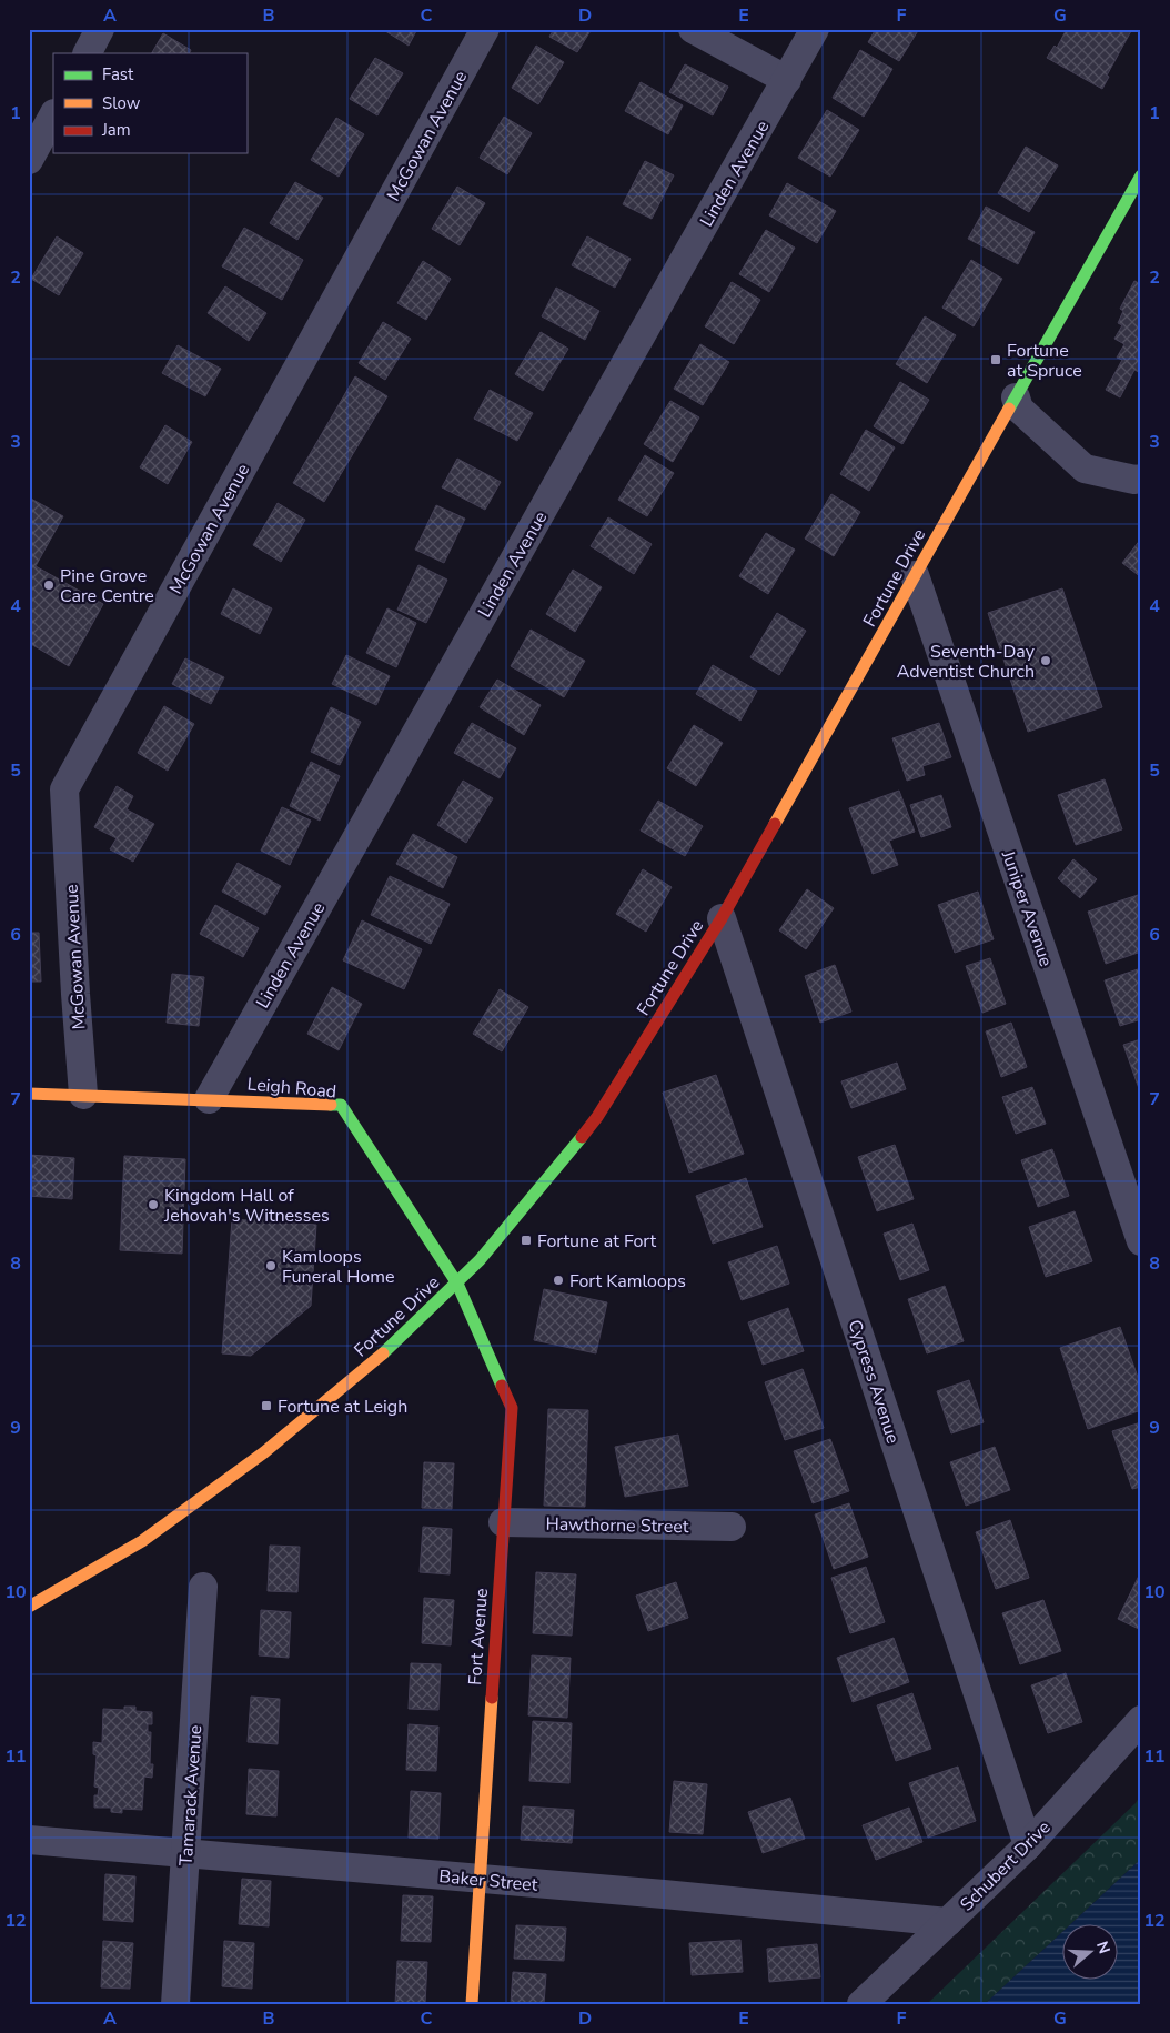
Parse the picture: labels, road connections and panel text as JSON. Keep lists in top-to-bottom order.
{
  "streets": {
    "main road": ["Fortune Drive", "Leigh Road", "Fort Avenue"],
    "street": [
      "McGowan Avenue",
      "Linden Avenue",
      "Juniper Avenue",
      "Cypress Avenue",
      "Hawthorne Street",
      "Tamarack Avenue",
      "Schubert Drive",
      "Baker Street"
    ]
  },
  "crossings": [
    ["McGowan Avenue", "Leigh Road"],
    ["Linden Avenue", "Leigh Road"],
    ["Fortune Drive", "Juniper Avenue"],
    ["Fortune Drive", "Leigh Road"],
    ["Fortune Drive", "Cypress Avenue"],
    ["Fortune Drive", "Fort Avenue"],
    ["Leigh Road", "Fort Avenue"],
    ["Cypress Avenue", "Schubert Drive"],
    ["Hawthorne Street", "Fort Avenue"],
    ["Fort Avenue", "Baker Street"],
    ["Tamarack Avenue", "Baker Street"],
    ["Schubert Drive", "Baker Street"]
  ],
  "places": {
    "transit": ["Fortune at Spruce", "Fortune at Fort", "Fortune at Leigh"],
    "other": [
      "Pine Grove Care Centre",
      "Seventh-Day Adventist Church",
      "Kingdom Hall of Jehovah's Witnesses",
      "Kamloops Funeral Home",
      "Fort Kamloops"
    ]
  },
  "legend": ["Fast", "Slow", "Jam"],
  "north": "right",
  "grid": {
    "columns": [
      "A",
      "B",
      "C",
      "D",
      "E",
      "F",
      "G"
    ],
    "rows": [
      "1",
      "2",
      "3",
      "4",
      "5",
      "6",
      "7",
      "8",
      "9",
      "10",
      "11",
      "12"
    ]
  }
}
